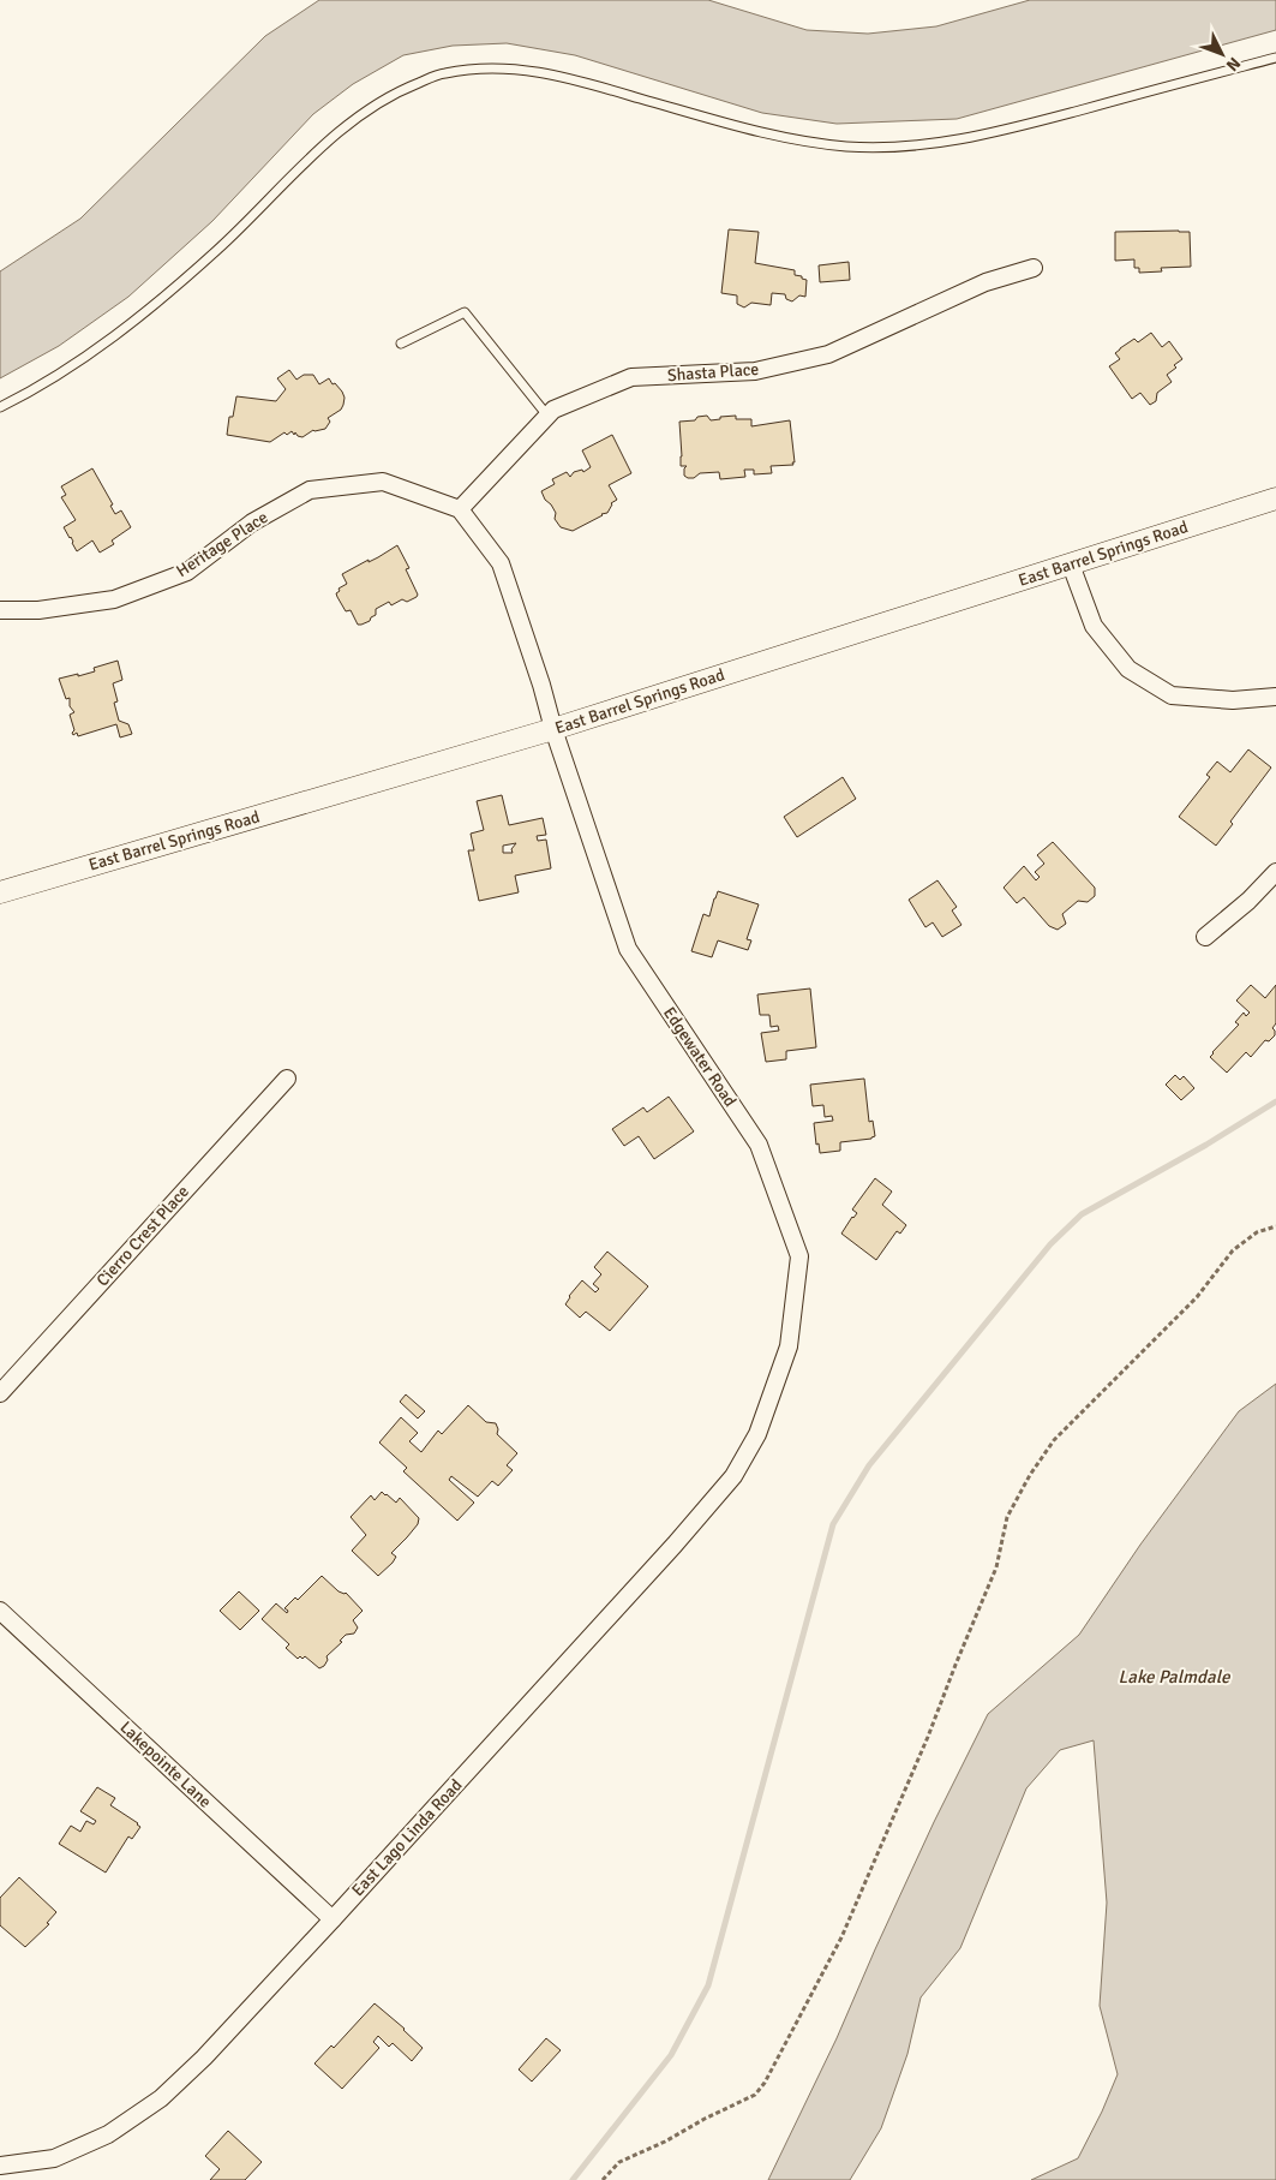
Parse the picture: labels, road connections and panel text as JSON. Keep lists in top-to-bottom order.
{
  "streets": {
    "street": [
      "Shasta Place",
      "Heritage Place",
      "East Barrel Springs Road",
      "Edgewater Road",
      "Cierro Crest Place",
      "Lakepointe Lane",
      "East Lago Linda Road"
    ]
  },
  "crossings": [
    ["Shasta Place", "Heritage Place"],
    ["Shasta Place", "Edgewater Road"],
    ["Heritage Place", "Edgewater Road"],
    ["East Barrel Springs Road", "Edgewater Road"],
    ["Edgewater Road", "East Lago Linda Road"],
    ["Lakepointe Lane", "East Lago Linda Road"]
  ],
  "water": ["Lake Palmdale"],
  "north": "bottom right"
}
